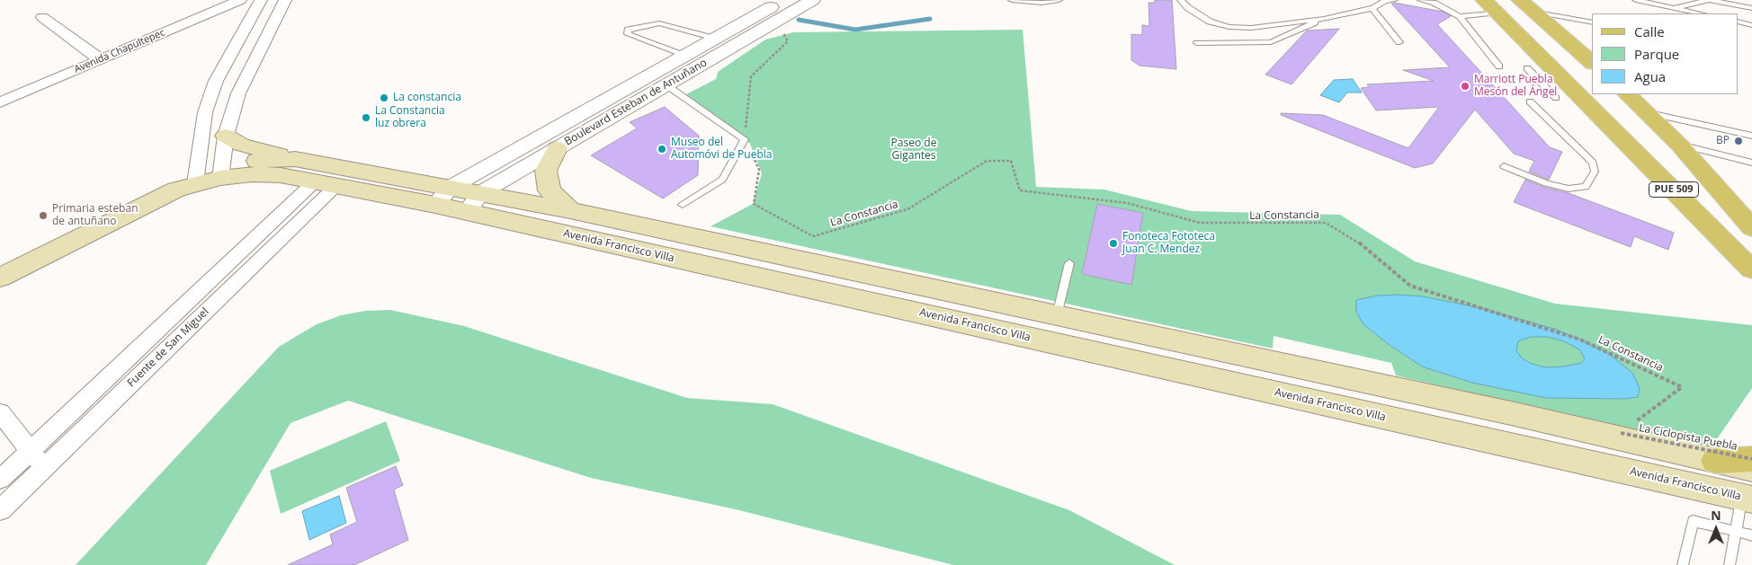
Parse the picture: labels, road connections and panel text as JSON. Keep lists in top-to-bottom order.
{
  "streets": {
    "main road": ["PUE 509", "Avenida Francisco Villa"],
    "street": ["Avenida Chapultepec", "Boulevard Esteban de Antuñano", "Fuente de San Miguel"],
    "path": ["La Constancia", "La Ciclopista Puebla"]
  },
  "crossings": [
    ["Boulevard Esteban de Antuñano", "Avenida Francisco Villa"],
    ["Avenida Francisco Villa", "Fuente de San Miguel"]
  ],
  "parks": ["Paseo de Gigantes"],
  "places": [
    "Marriott Puebla Mesón del Ángel",
    "La constancia",
    "La Constancia luz obrera",
    "BP",
    "Museo del Automóvi de Puebla",
    "Primaria esteban de antuñano",
    "Fonoteca Fototeca Juan C. Mendez"
  ],
  "legend": ["Calle", "Parque", "Agua"],
  "north": "top"
}
